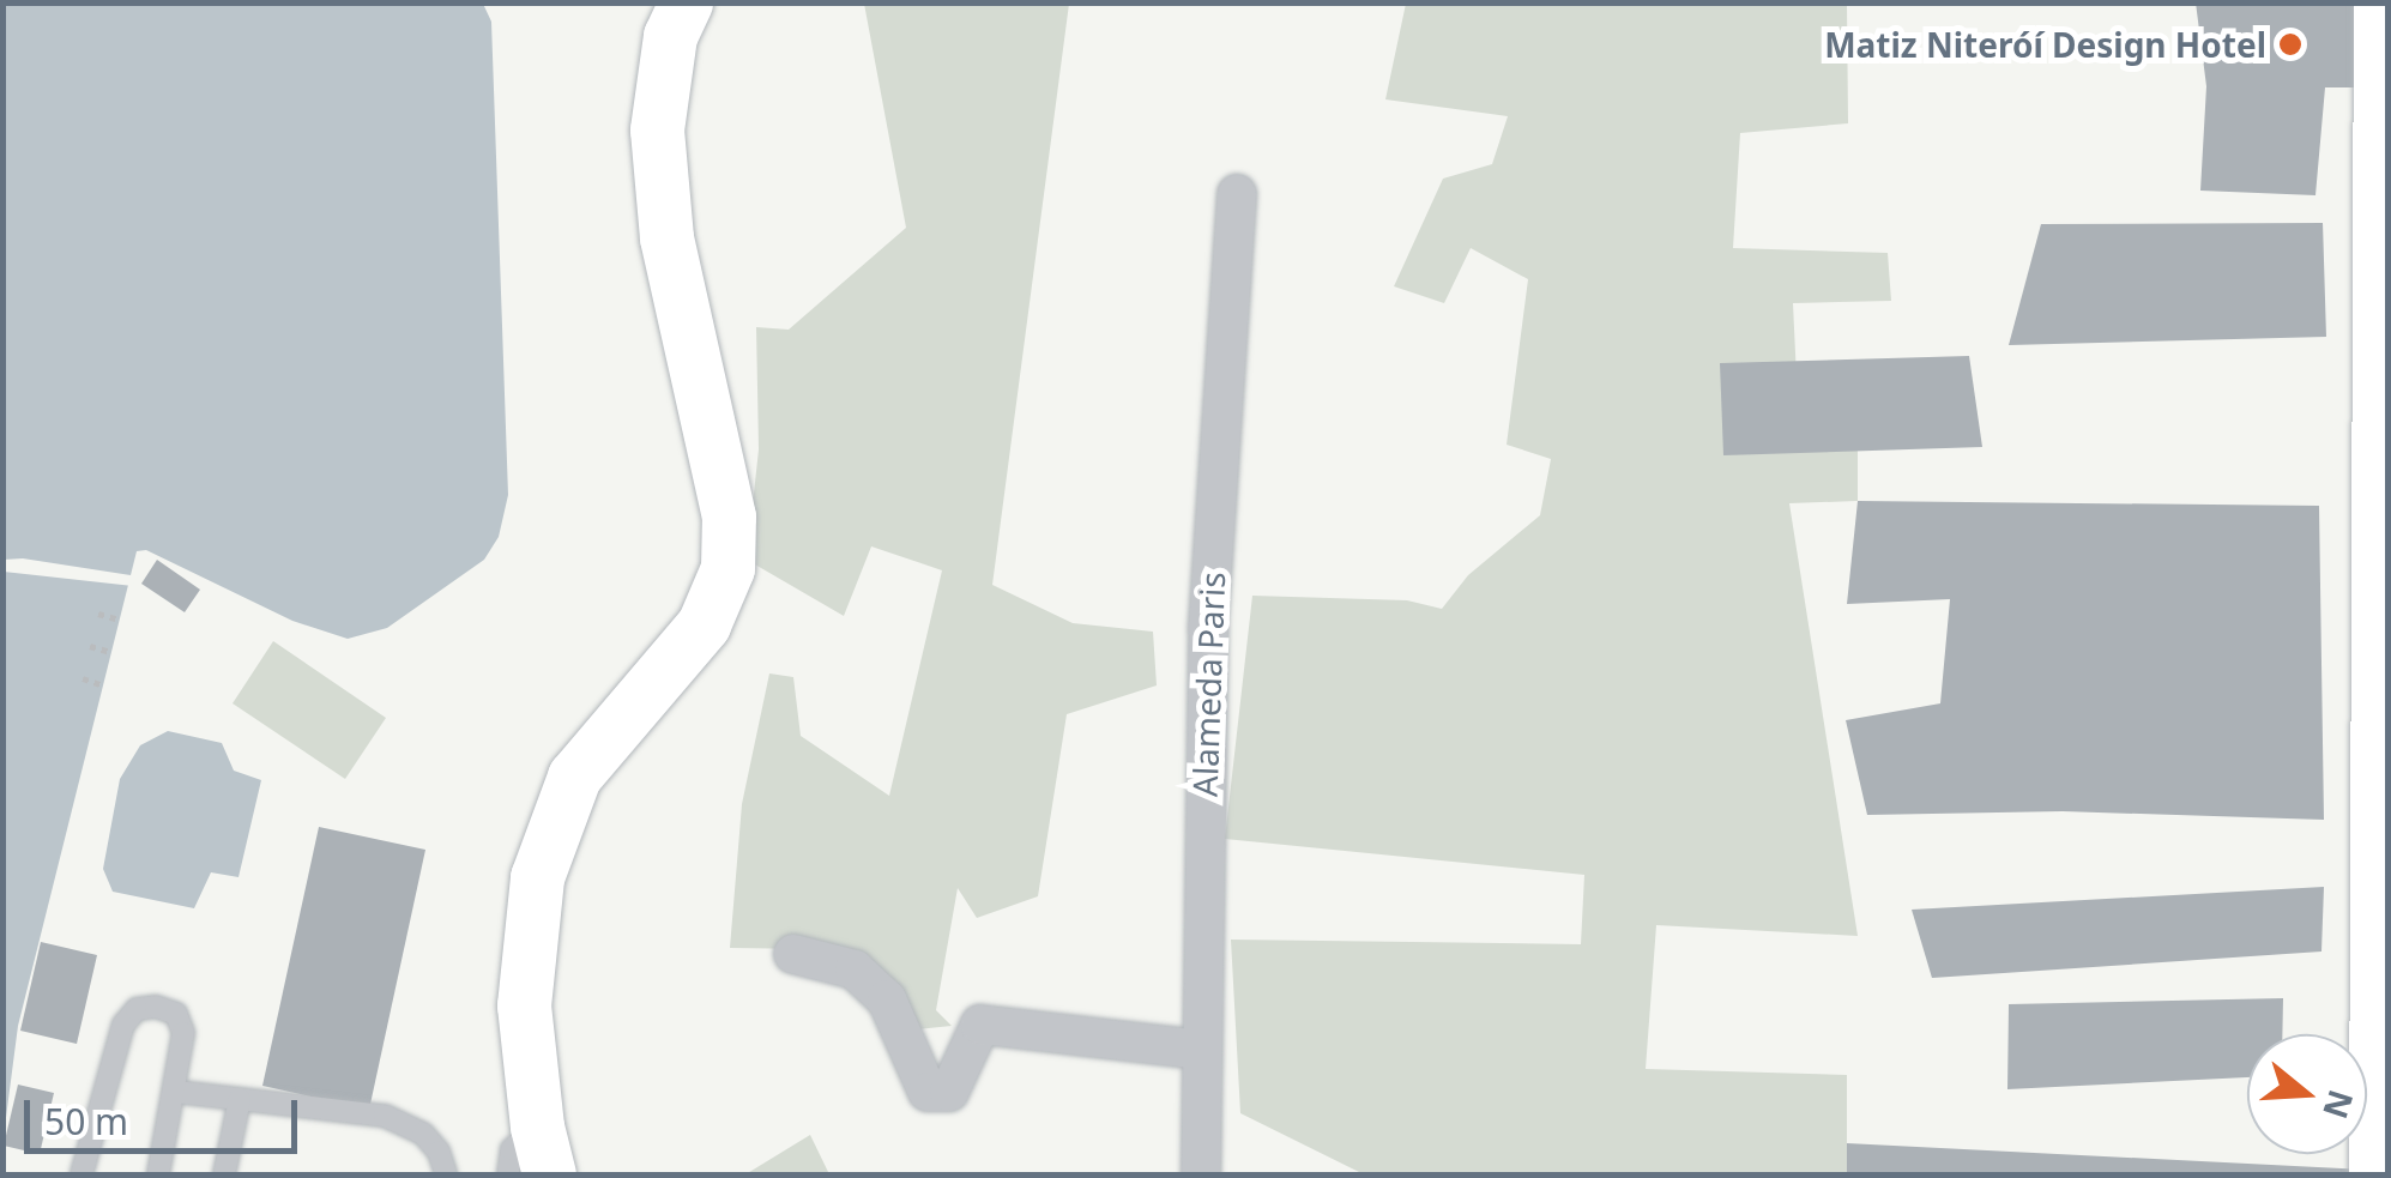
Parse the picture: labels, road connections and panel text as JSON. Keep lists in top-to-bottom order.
{
  "streets": {
    "street": ["Alameda Paris"]
  },
  "places": ["Matiz Niteróí Design Hotel"],
  "scale_bar": "50 m",
  "north": "right"
}
